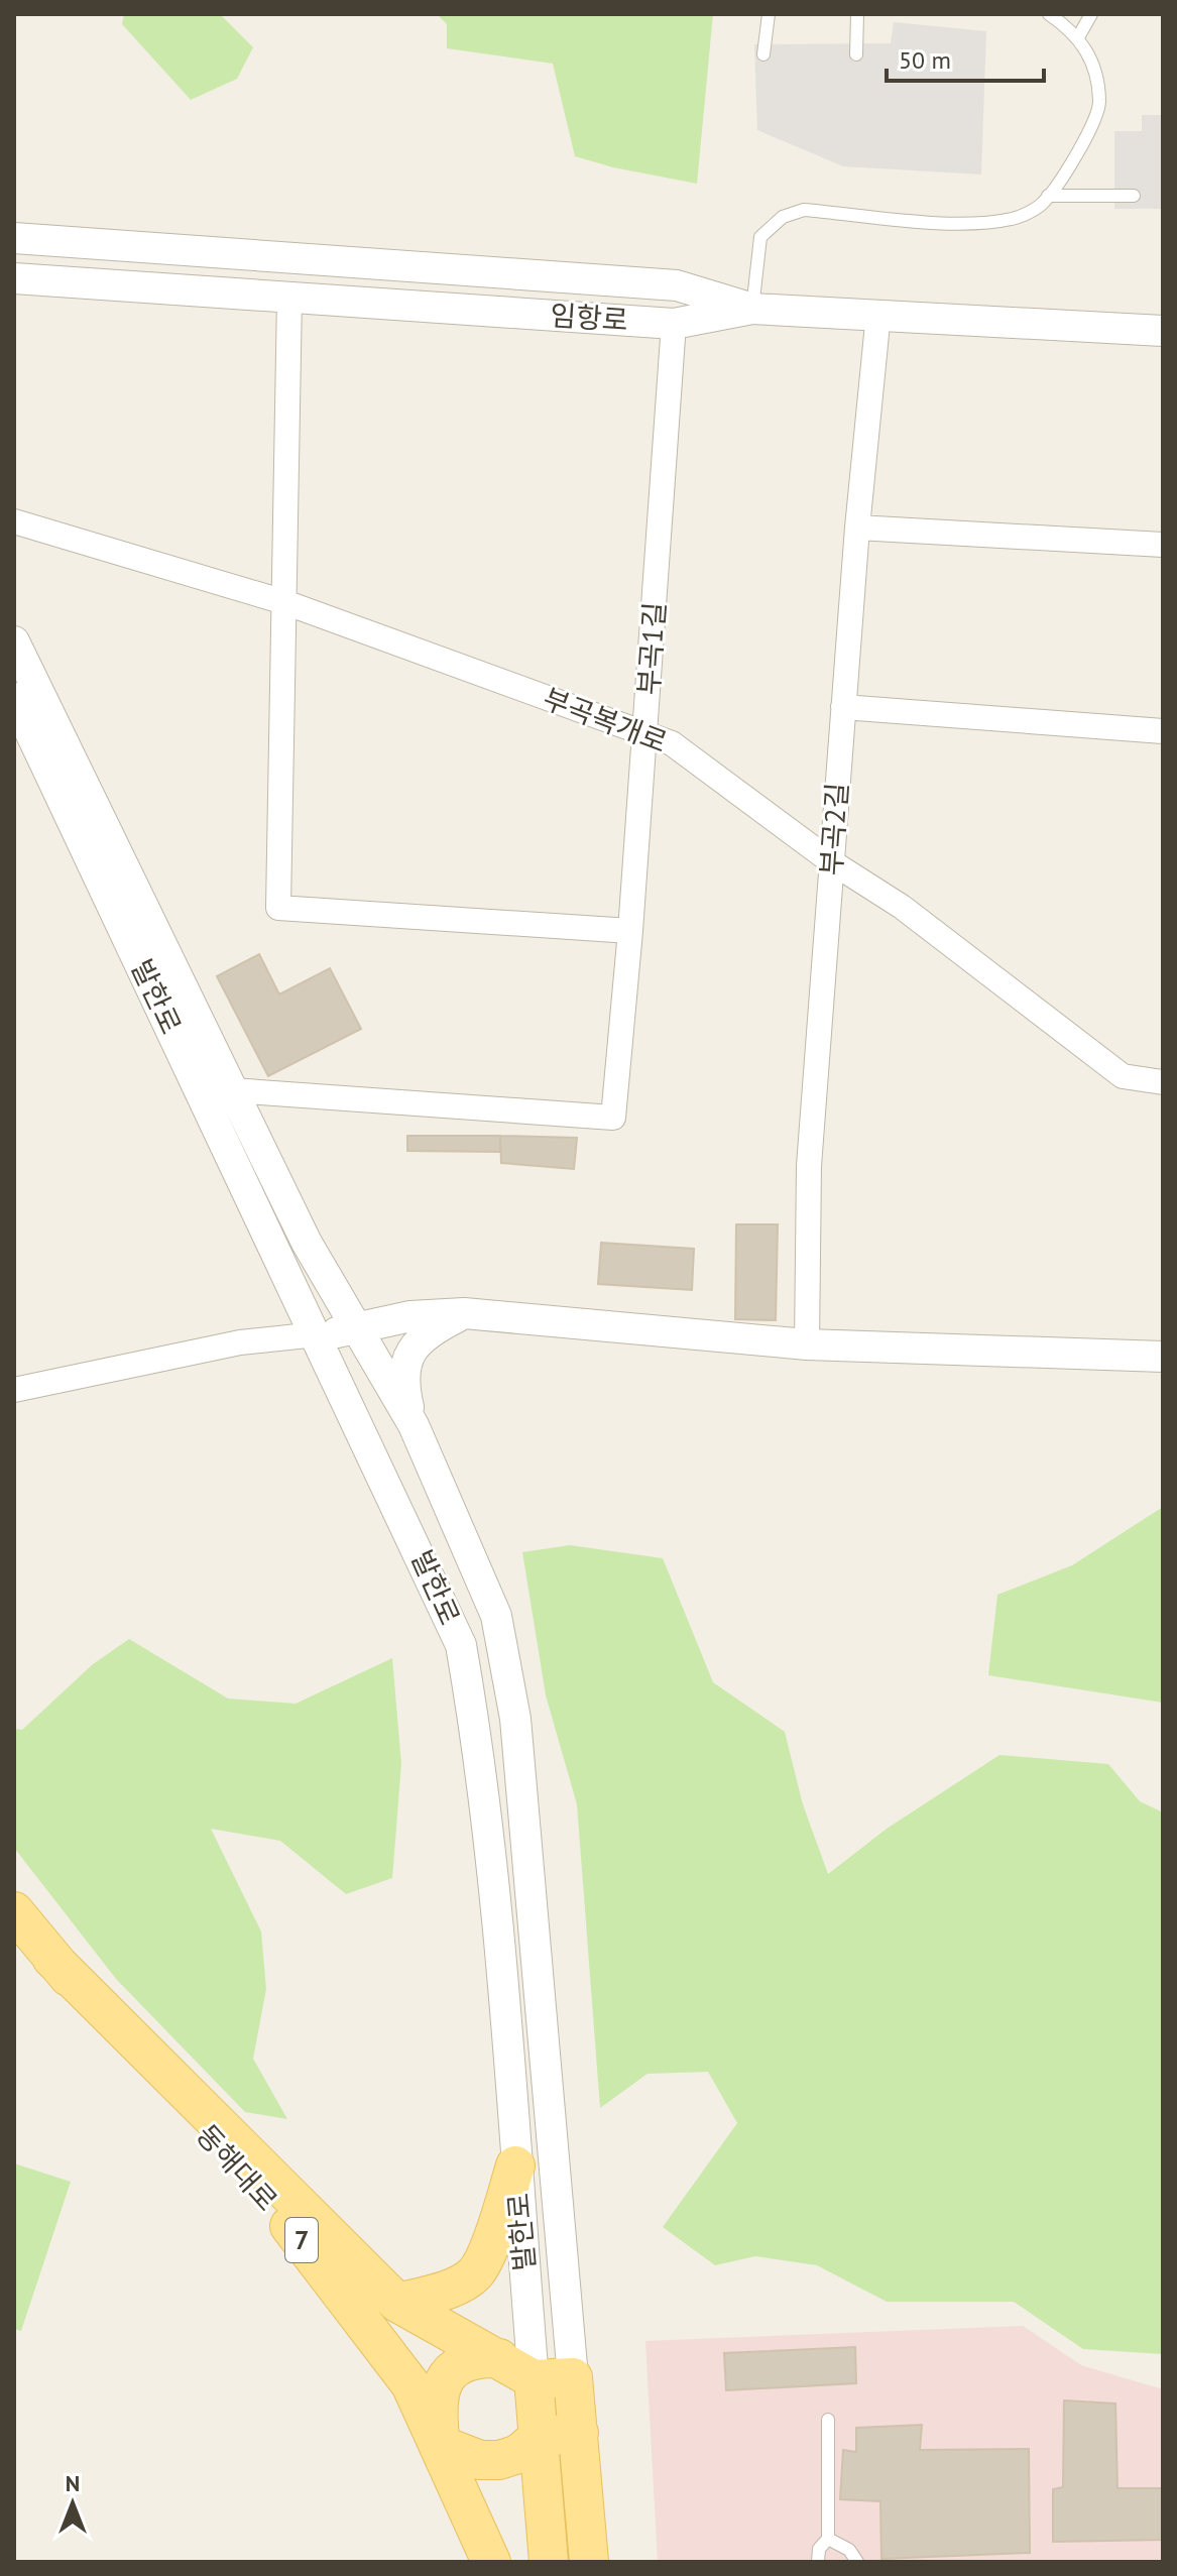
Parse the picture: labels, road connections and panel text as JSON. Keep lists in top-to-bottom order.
{
  "streets": {
    "main road": ["발한로", "동해대로", "7"],
    "street": [
      "임항로",
      "부곡1길",
      "부곡복개로",
      "부곡2길"
    ]
  },
  "crossings": [
    ["임항로", "부곡1길"],
    ["임항로", "부곡2길"],
    ["부곡1길", "부곡복개로"],
    ["부곡1길", "발한로"],
    ["부곡복개로", "부곡2길"],
    ["발한로", "동해대로"]
  ],
  "scale_bar": "50 m",
  "north": "top"
}
